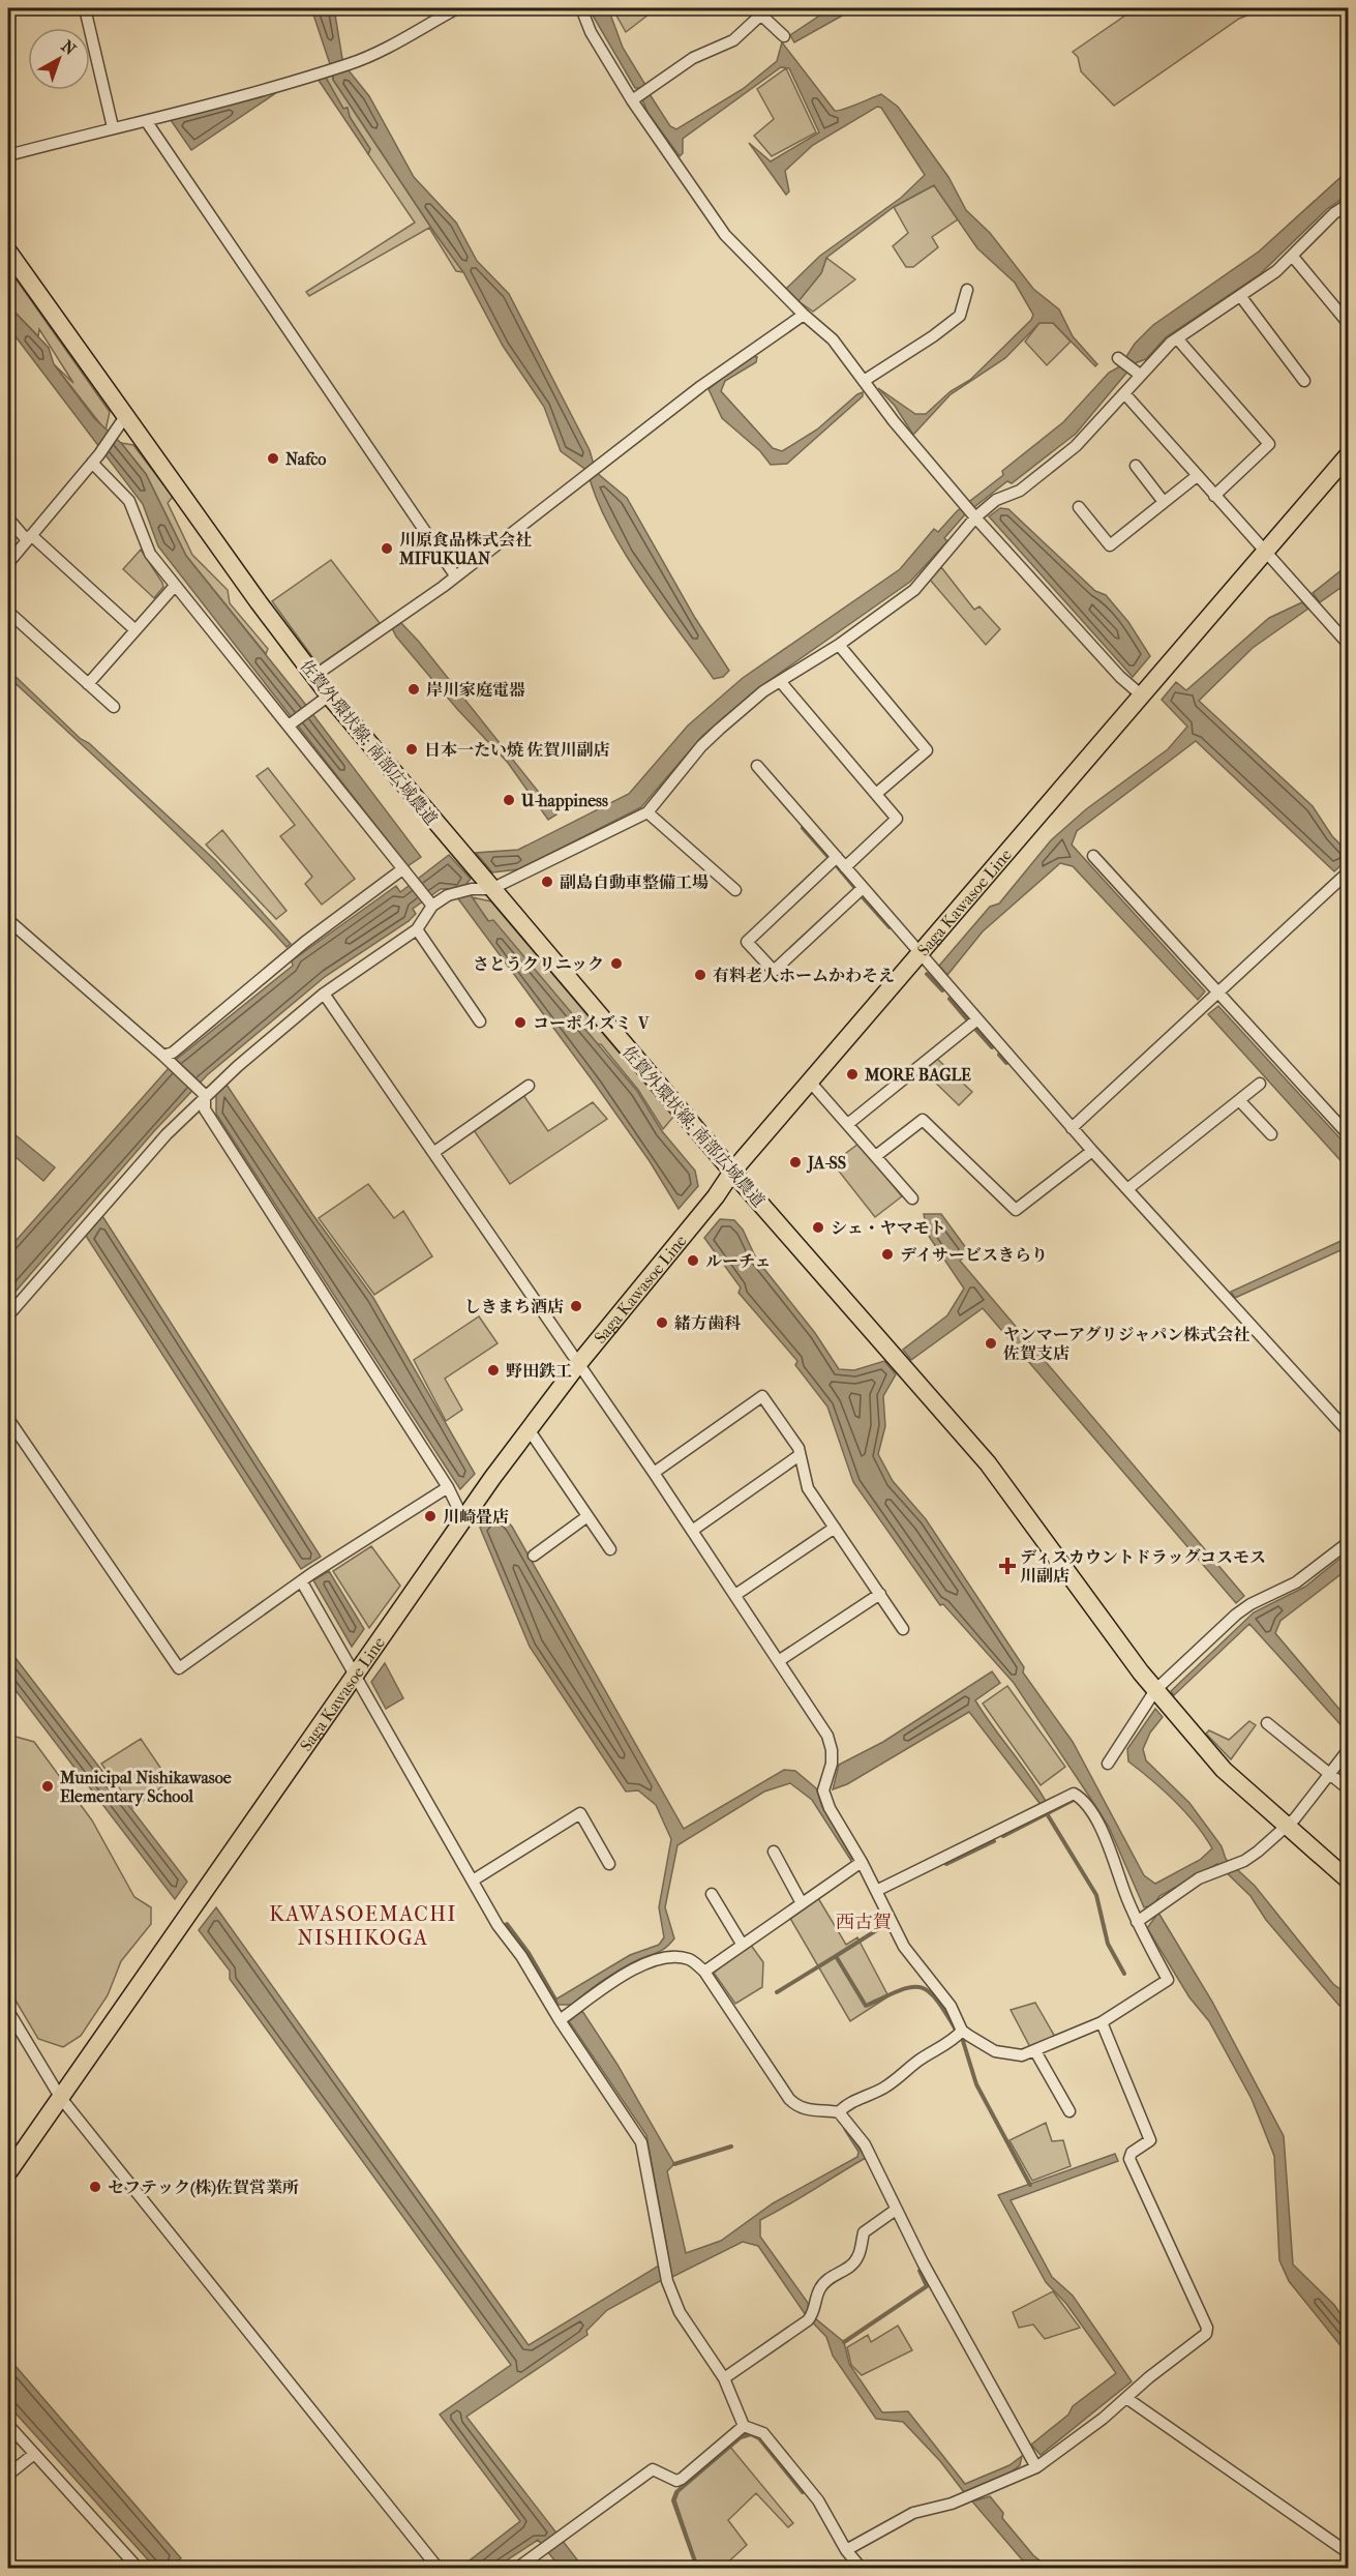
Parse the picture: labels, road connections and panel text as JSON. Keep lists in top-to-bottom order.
{
  "streets": {
    "main road": ["佐賀外環状線; 南部広域農道", "Saga Kawasoe Line"]
  },
  "crossings": [
    ["佐賀外環状線; 南部広域農道", "Saga Kawasoe Line"]
  ],
  "districts": ["KAWASOEMACHI NISHIKOGA", "西古賀"],
  "places": {
    "other": [
      "Nafco",
      "川原食品株式会社 MIFUKUAN",
      "岸川家庭電器",
      "日本一たい焼 佐賀川副店",
      "U-happiness",
      "副島自動車整備工場",
      "さとうクリニック",
      "有料老人ホームかわそえ",
      "コーポイズミ Ⅴ",
      "MORE BAGLE",
      "JA-SS",
      "シェ・ヤマモト",
      "デイサービスきらり",
      "ルーチェ",
      "しきまち酒店",
      "緒方歯科",
      "ヤンマーアグリジャパン株式会社 佐賀支店",
      "野田鉄工",
      "川崎畳店",
      "Municipal Nishikawasoe Elementary School",
      "セフテック(株)佐賀営業所"
    ],
    "health": ["ディスカウントドラッグコスモス 川副店"]
  },
  "north": "top right"
}
